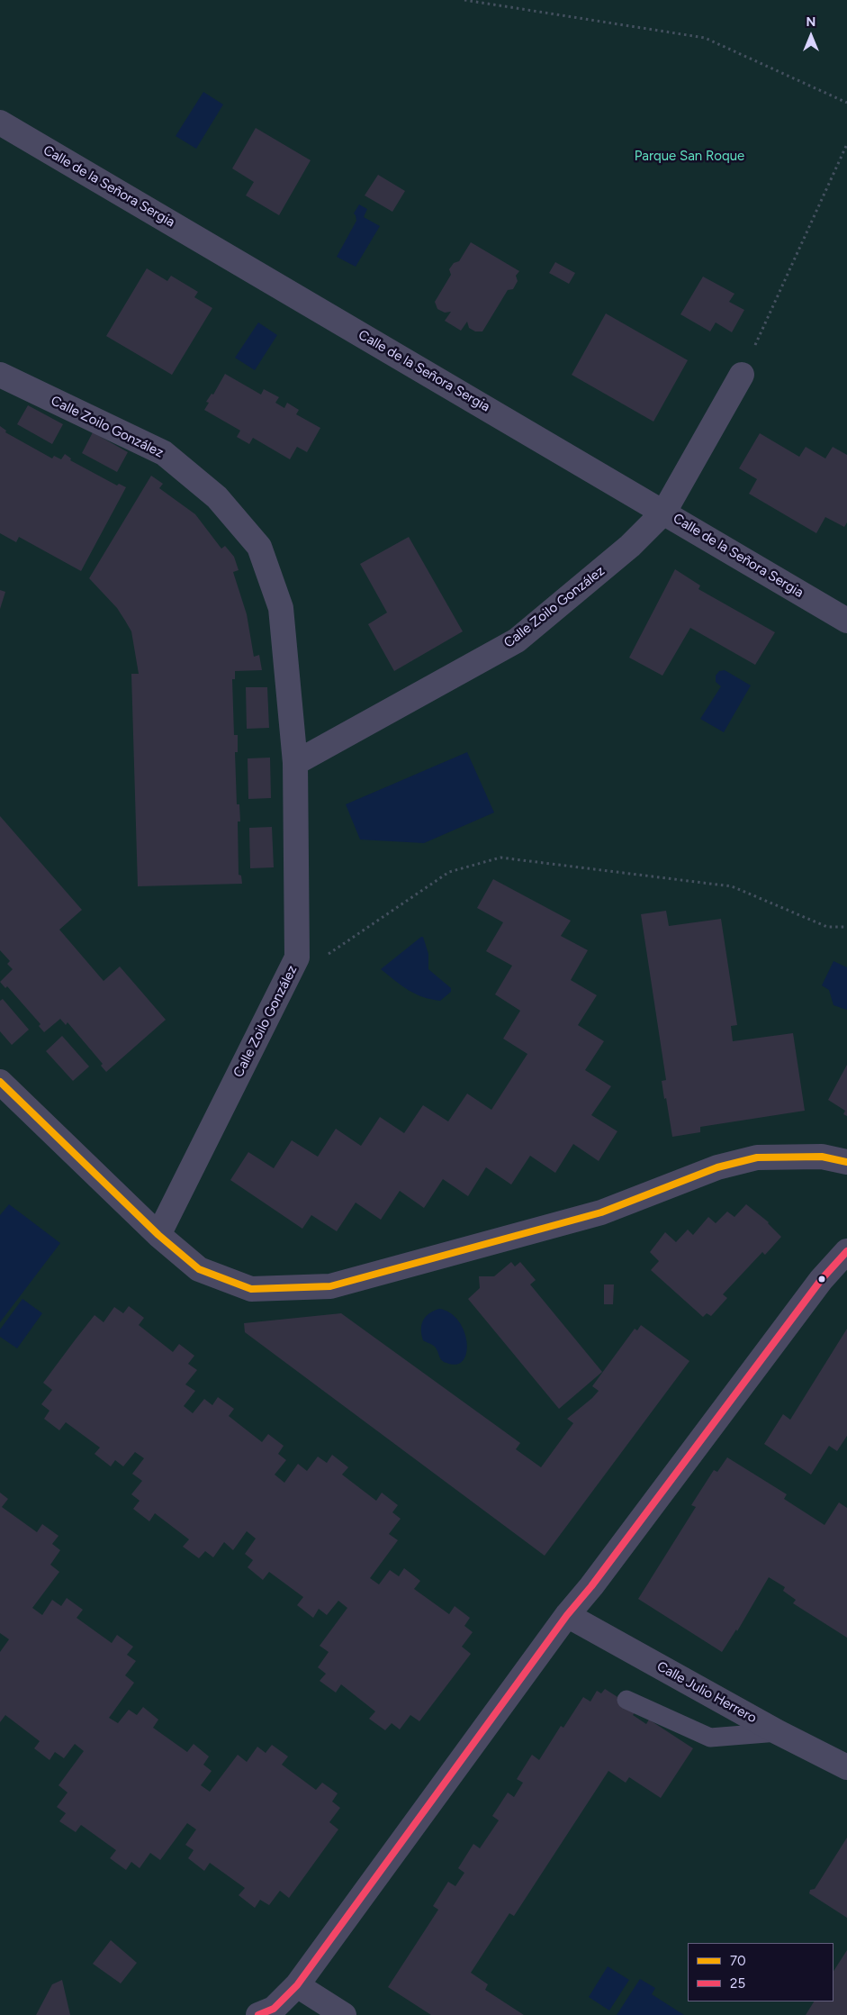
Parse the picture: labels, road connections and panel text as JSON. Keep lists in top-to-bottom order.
{
  "streets": {
    "street": ["Calle de la Señora Sergia", "Calle Zoilo González", "Calle Julio Herrero"]
  },
  "crossings": [
    ["Calle de la Señora Sergia", "Calle Zoilo González"]
  ],
  "parks": ["Parque San Roque"],
  "lines": ["transit line 70", "transit line 25"],
  "legend": ["70", "25"],
  "north": "top"
}
